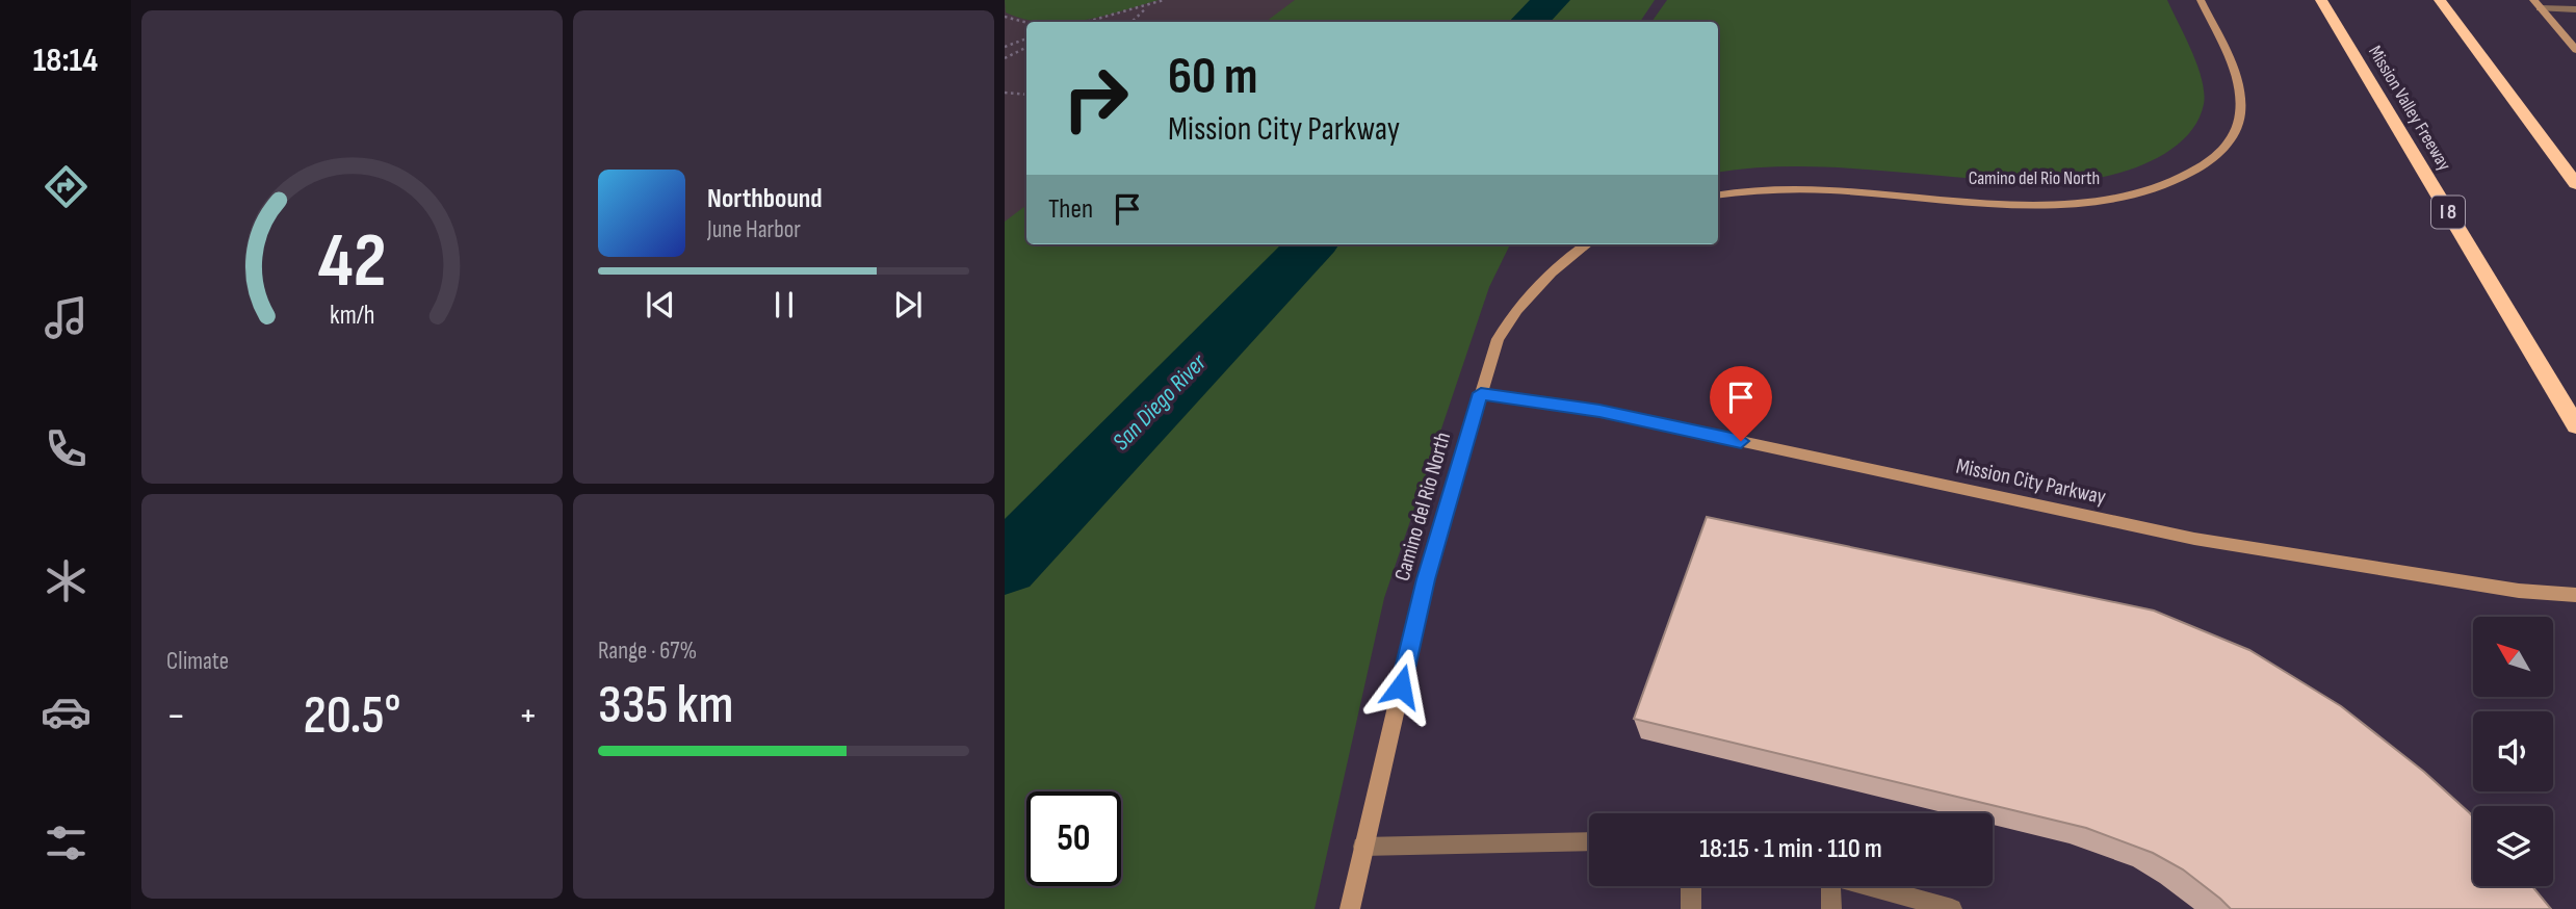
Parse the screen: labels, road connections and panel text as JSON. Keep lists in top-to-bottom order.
{
  "streets": {
    "highway": ["Mission Valley Freeway", "I 8"],
    "main road": ["Camino del Rio North", "Mission City Parkway"]
  },
  "crossings": [
    ["Camino del Rio North", "Mission City Parkway"]
  ],
  "water": ["San Diego River"],
  "north": "top left",
  "page": {
    "tabs": "18:14",
    "turn": ["60 m", "Mission City Parkway"],
    "song": ["Northbound", "June Harbor"],
    "then": "Then",
    "tile": [
      "Climate",
      ["Range · 67%", "335 km"]
    ],
    "heat": ["−", "20.5°", "+"],
    "limit": "50",
    "trip": "18:15 · 1 min · 110 m",
    "gauge": ["42", "km/h"]
  }
}
